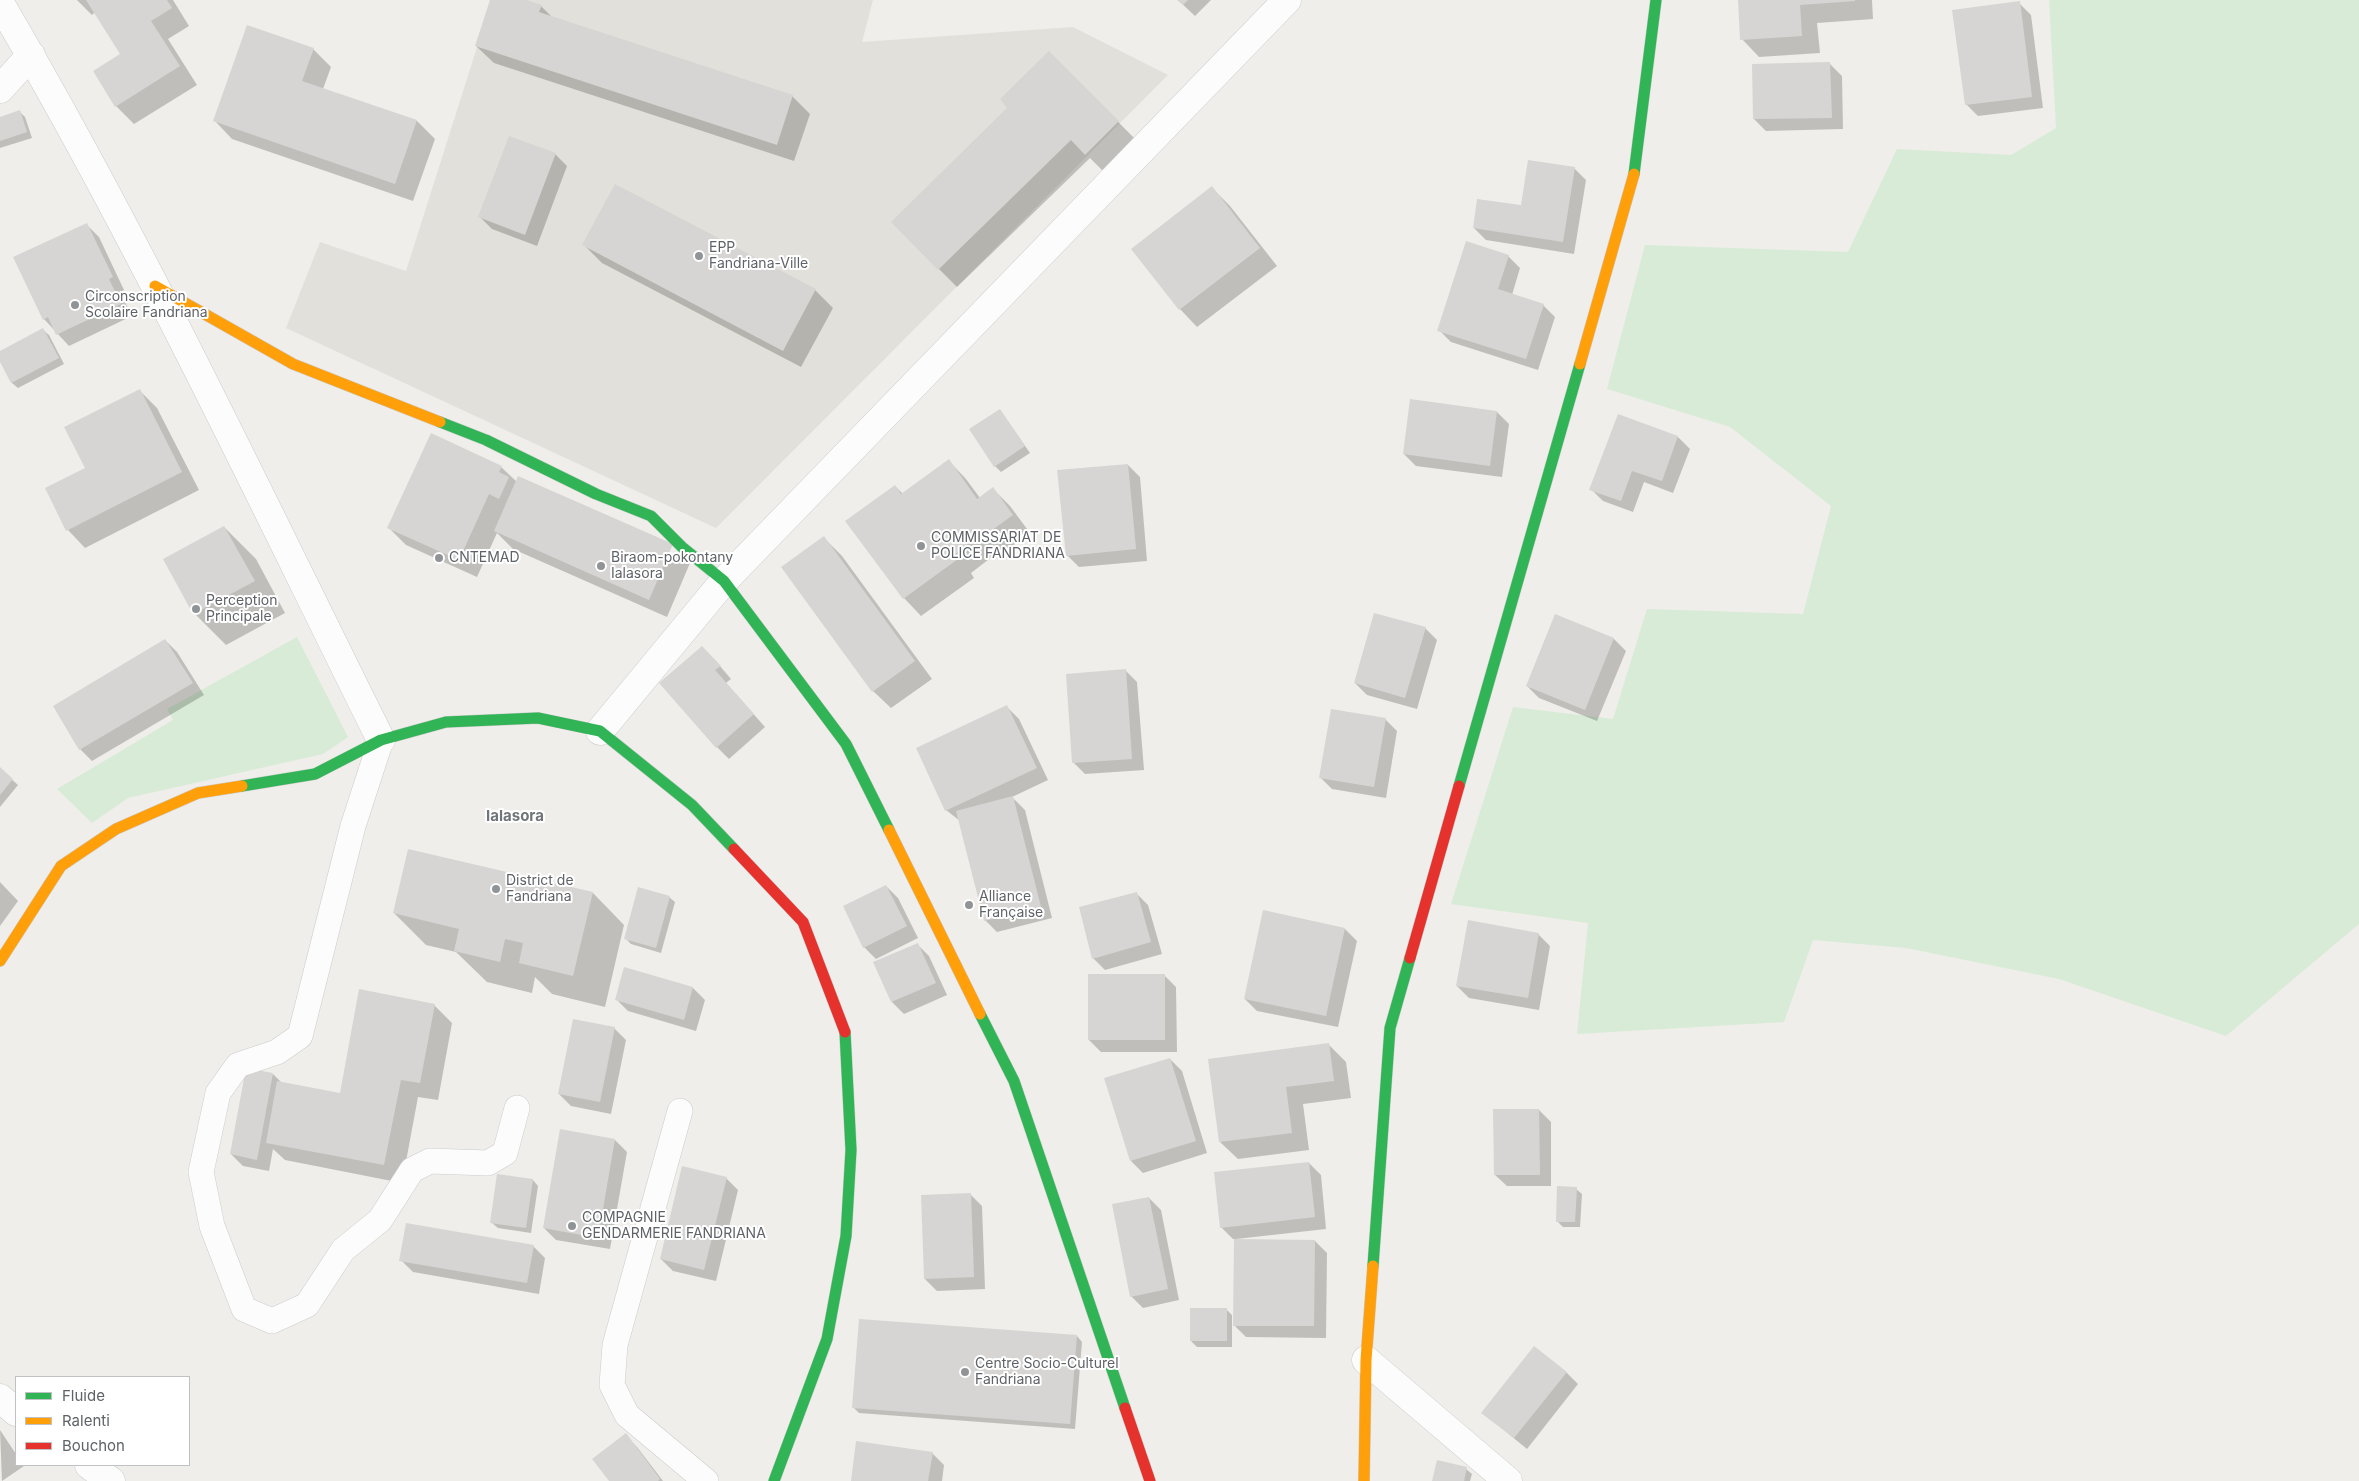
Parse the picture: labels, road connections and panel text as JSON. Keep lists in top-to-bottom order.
{
  "districts": ["Ialasora"],
  "places": [
    "EPP Fandriana-Ville",
    "Circonscription Scolaire Fandriana",
    "COMMISSARIAT DE POLICE FANDRIANA",
    "CNTEMAD",
    "Biraom-pokontany Ialasora",
    "Perception Principale",
    "District de Fandriana",
    "Alliance Française",
    "COMPAGNIE GENDARMERIE FANDRIANA",
    "Centre Socio-Culturel Fandriana"
  ],
  "legend": ["Fluide", "Ralenti", "Bouchon"]
}
